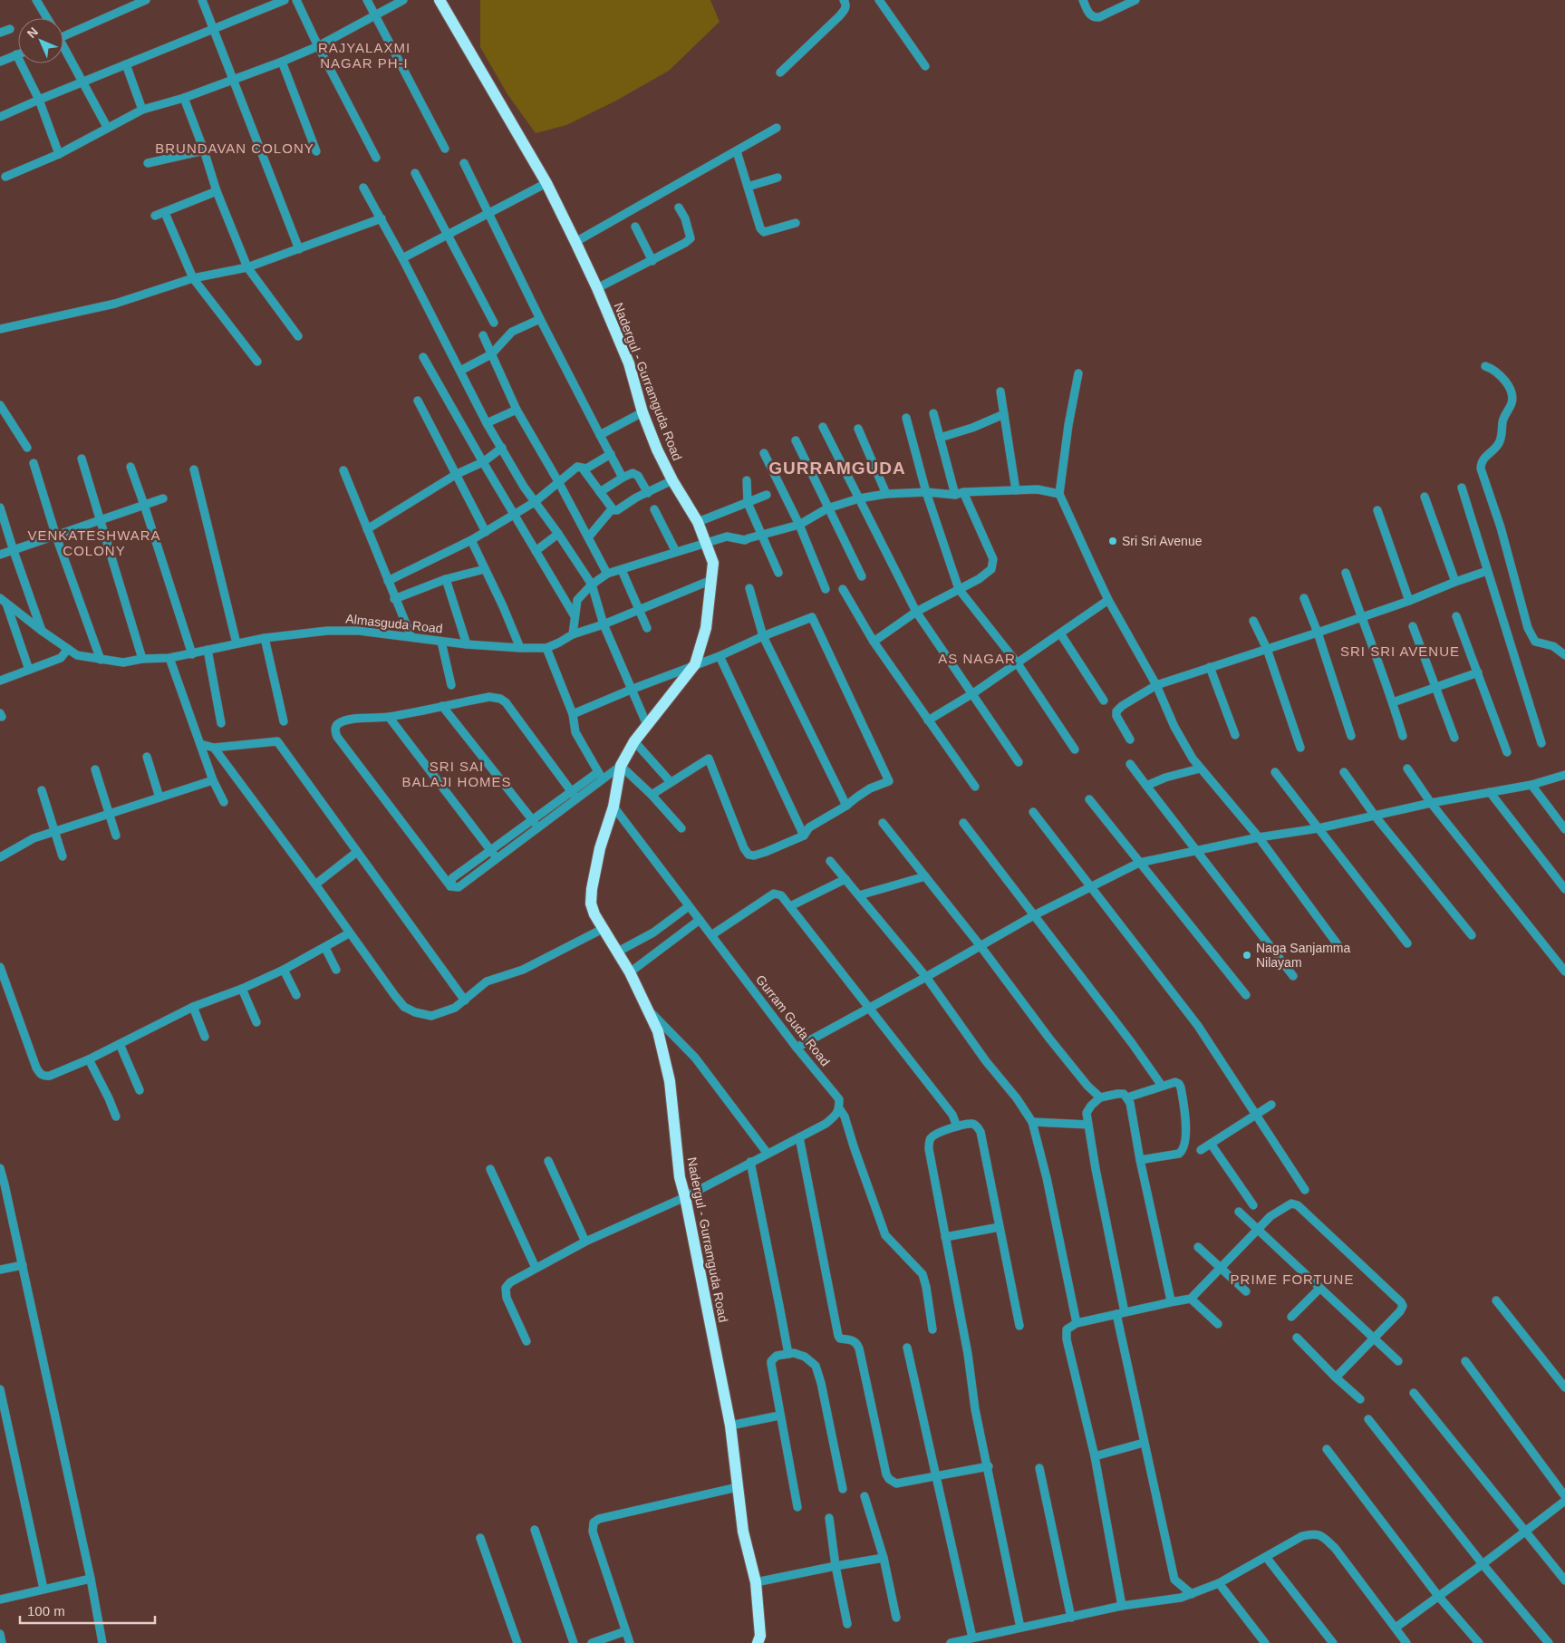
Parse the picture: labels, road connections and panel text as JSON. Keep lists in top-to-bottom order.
{
  "streets": {
    "main road": ["Nadergul - Gurramguda Road"],
    "street": ["Almasguda Road", "Gurram Guda Road"]
  },
  "crossings": [
    ["Nadergul - Gurramguda Road", "Almasguda Road"],
    ["Nadergul - Gurramguda Road", "Gurram Guda Road"]
  ],
  "districts": [
    "RAJYALAXMI NAGAR PH-I",
    "BRUNDAVAN COLONY",
    "GURRAMGUDA",
    "VENKATESHWARA COLONY",
    "SRI SRI AVENUE",
    "AS NAGAR",
    "SRI SAI BALAJI HOMES",
    "PRIME FORTUNE"
  ],
  "places": ["Sri Sri Avenue", "Naga Sanjamma Nilayam"],
  "scale_bar": "100 m",
  "north": "top left"
}
